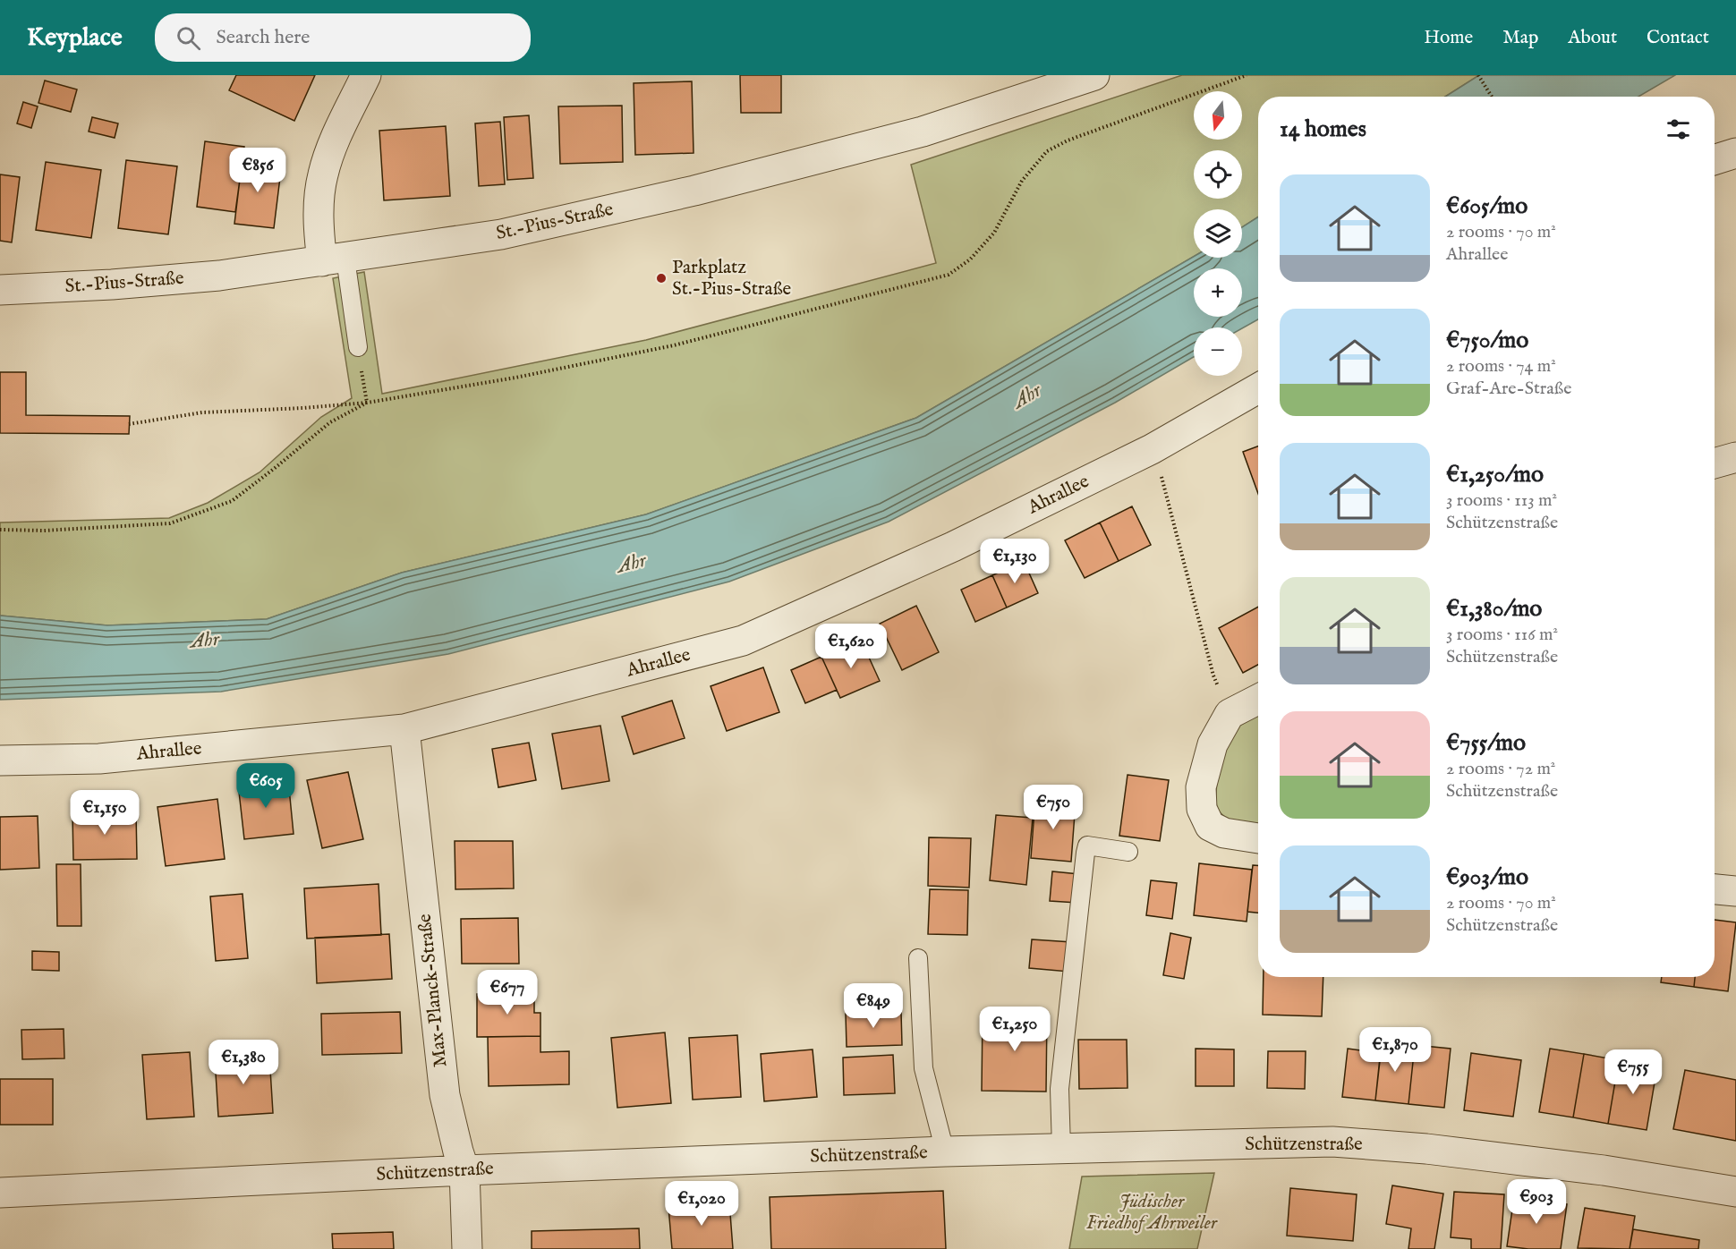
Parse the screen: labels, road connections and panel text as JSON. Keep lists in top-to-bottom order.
{
  "streets": {
    "street": [
      "St.-Pius-Straße",
      "Ahrallee",
      "Max-Planck-Straße",
      "Schützenstraße"
    ]
  },
  "crossings": [
    ["Ahrallee", "Max-Planck-Straße"],
    ["Max-Planck-Straße", "Schützenstraße"]
  ],
  "water": ["Ahr"],
  "parks": ["Jüdischer Friedhof Ahrweiler"],
  "places": ["Parkplatz St.-Pius-Straße"],
  "north": "bottom",
  "page": {
    "header": "Keyplace",
    "search": "Search here",
    "nav": [
      "Home",
      "Map",
      "About",
      "Contact"
    ],
    "map_buttons": ["+", "−"],
    "heading": "14 homes",
    "price": [
      "€856",
      "€1,130",
      "€1,620",
      "€605",
      "€750",
      "€1,150",
      "€677",
      "€849",
      "€1,250",
      "€1,870",
      "€1,380",
      "€755",
      "€903",
      "€1,020"
    ],
    "list": [
      {
        "name": "€605/mo",
        "note": "2 rooms · 70 m² · Ahrallee"
      },
      {
        "name": "€750/mo",
        "note": "2 rooms · 74 m² · Graf-Are-Straße"
      },
      {
        "name": "€1,250/mo",
        "note": "3 rooms · 113 m² · Schützenstraße"
      },
      {
        "name": "€1,380/mo",
        "note": "3 rooms · 116 m² · Schützenstraße"
      },
      {
        "name": "€755/mo",
        "note": "2 rooms · 72 m² · Schützenstraße"
      },
      {
        "name": "€903/mo",
        "note": "2 rooms · 70 m² · Schützenstraße"
      }
    ]
  }
}
